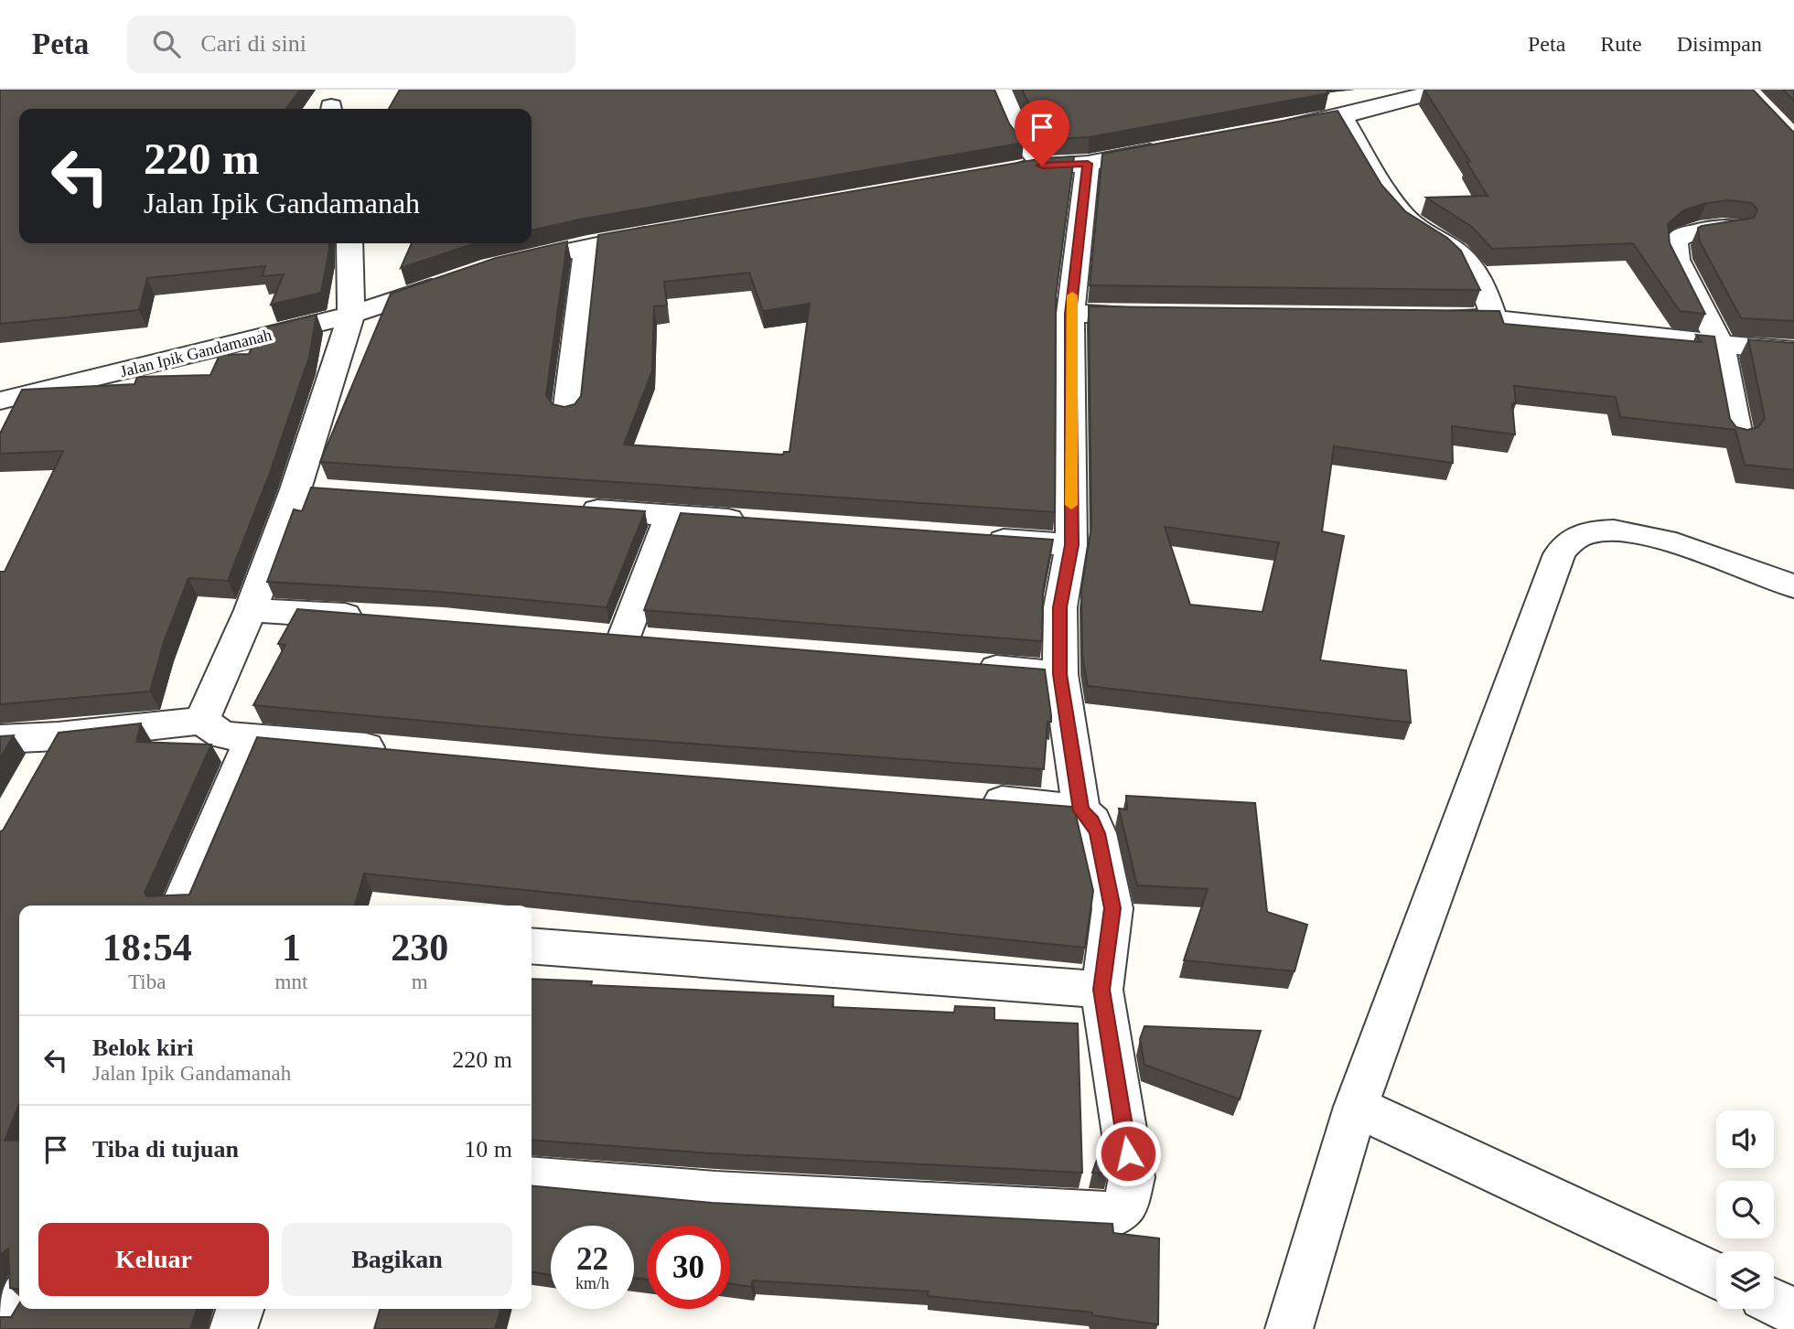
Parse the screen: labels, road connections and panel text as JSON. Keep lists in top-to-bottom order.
{
  "streets": {
    "street": ["Jalan Ipik Gandamanah"]
  },
  "page": {
    "header": "Peta",
    "search": "Cari di sini",
    "nav": ["Peta", "Rute", "Disimpan"],
    "turn": ["220 m", "Jalan Ipik Gandamanah"],
    "eta": [
      "18:54",
      "Tiba",
      "1",
      "mnt",
      "230",
      "m"
    ],
    "list": [
      {
        "name": "Belok kiri",
        "note": "Jalan Ipik Gandamanah",
        "value": "220 m"
      },
      {
        "name": "Tiba di tujuan",
        "value": "10 m"
      }
    ],
    "buttons": ["Keluar", "Bagikan"],
    "speed": "22 km/h",
    "limit": "30"
  }
}
